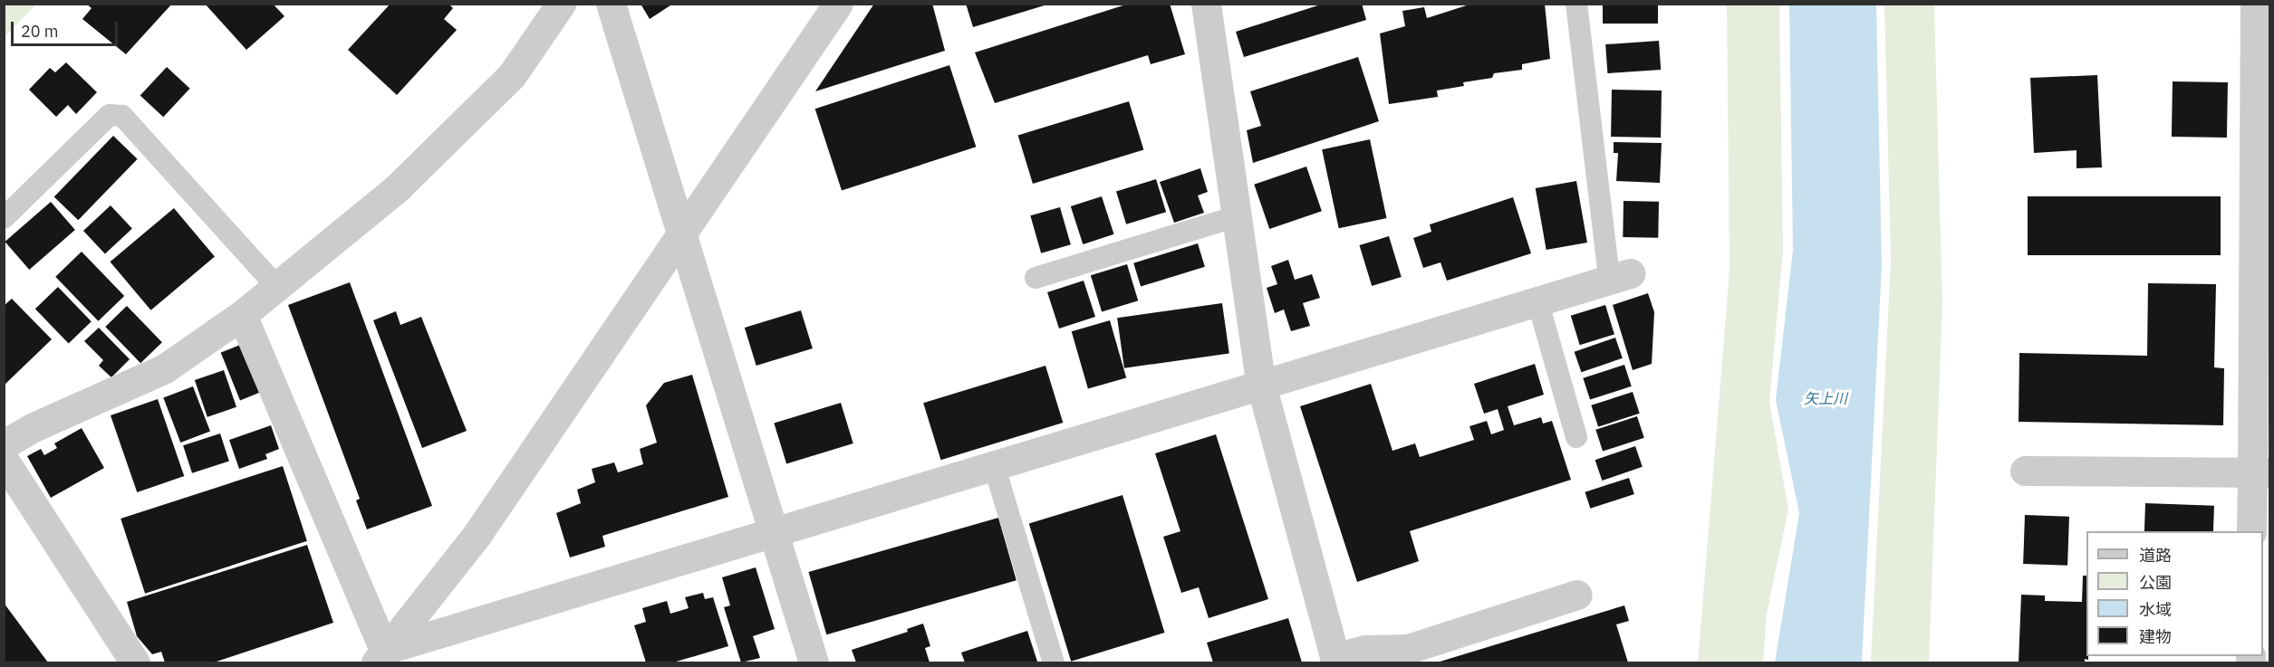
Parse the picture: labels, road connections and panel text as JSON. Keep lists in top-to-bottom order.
{
  "water": ["矢上川"],
  "legend": [
    "道路",
    "公園",
    "水域",
    "建物"
  ],
  "scale_bar": "20 m"
}
